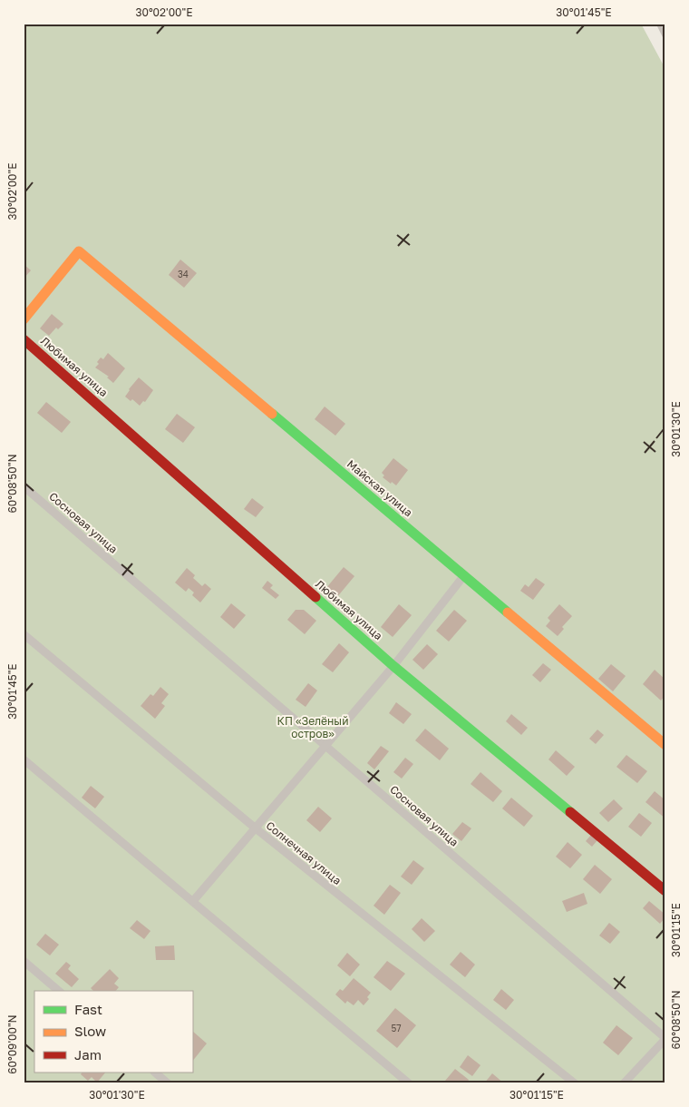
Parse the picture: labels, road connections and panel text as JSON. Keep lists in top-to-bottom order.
{
  "streets": {
    "street": [
      "Любимая улица",
      "Майская улица",
      "Сосновая улица",
      "Солнечная улица"
    ]
  },
  "parks": ["КП «Зелёный остров»"],
  "house_numbers": ["34", "57"],
  "legend": ["Fast", "Slow", "Jam"],
  "coordinates": [
    "30°02'00\"E",
    "30°01'45\"E",
    "30°01'30\"E",
    "60°08'50\"N",
    "30°01'15\"E",
    "60°09'00\"N"
  ]
}
